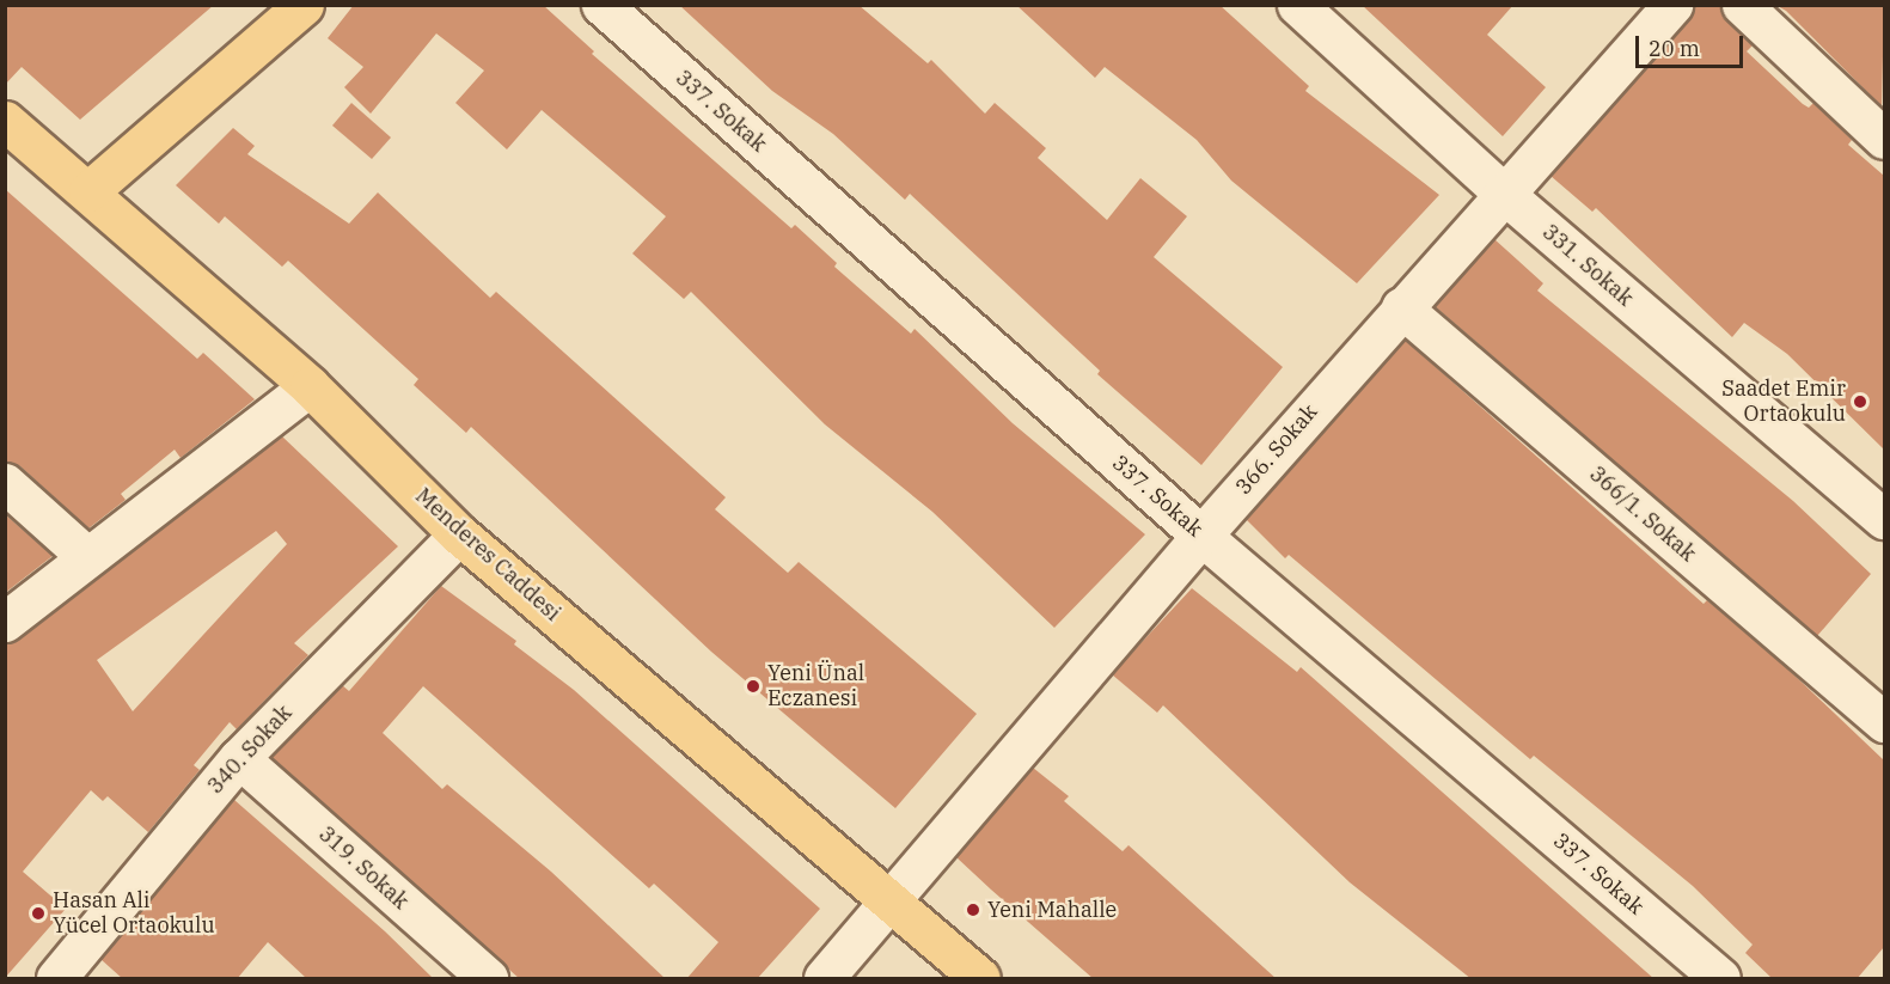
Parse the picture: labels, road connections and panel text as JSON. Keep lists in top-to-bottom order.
{
  "streets": {
    "main road": ["Menderes Caddesi"],
    "street": [
      "337. Sokak",
      "331. Sokak",
      "366. Sokak",
      "366/1. Sokak",
      "340. Sokak",
      "319. Sokak"
    ]
  },
  "crossings": [
    ["337. Sokak", "366. Sokak"],
    ["331. Sokak", "366. Sokak"],
    ["366. Sokak", "366/1. Sokak"],
    ["366. Sokak", "Menderes Caddesi"],
    ["Menderes Caddesi", "340. Sokak"],
    ["340. Sokak", "319. Sokak"]
  ],
  "places": [
    "Saadet Emir Ortaokulu",
    "Yeni Ünal Eczanesi",
    "Yeni Mahalle",
    "Hasan Ali Yücel Ortaokulu"
  ],
  "scale_bar": "20 m"
}
